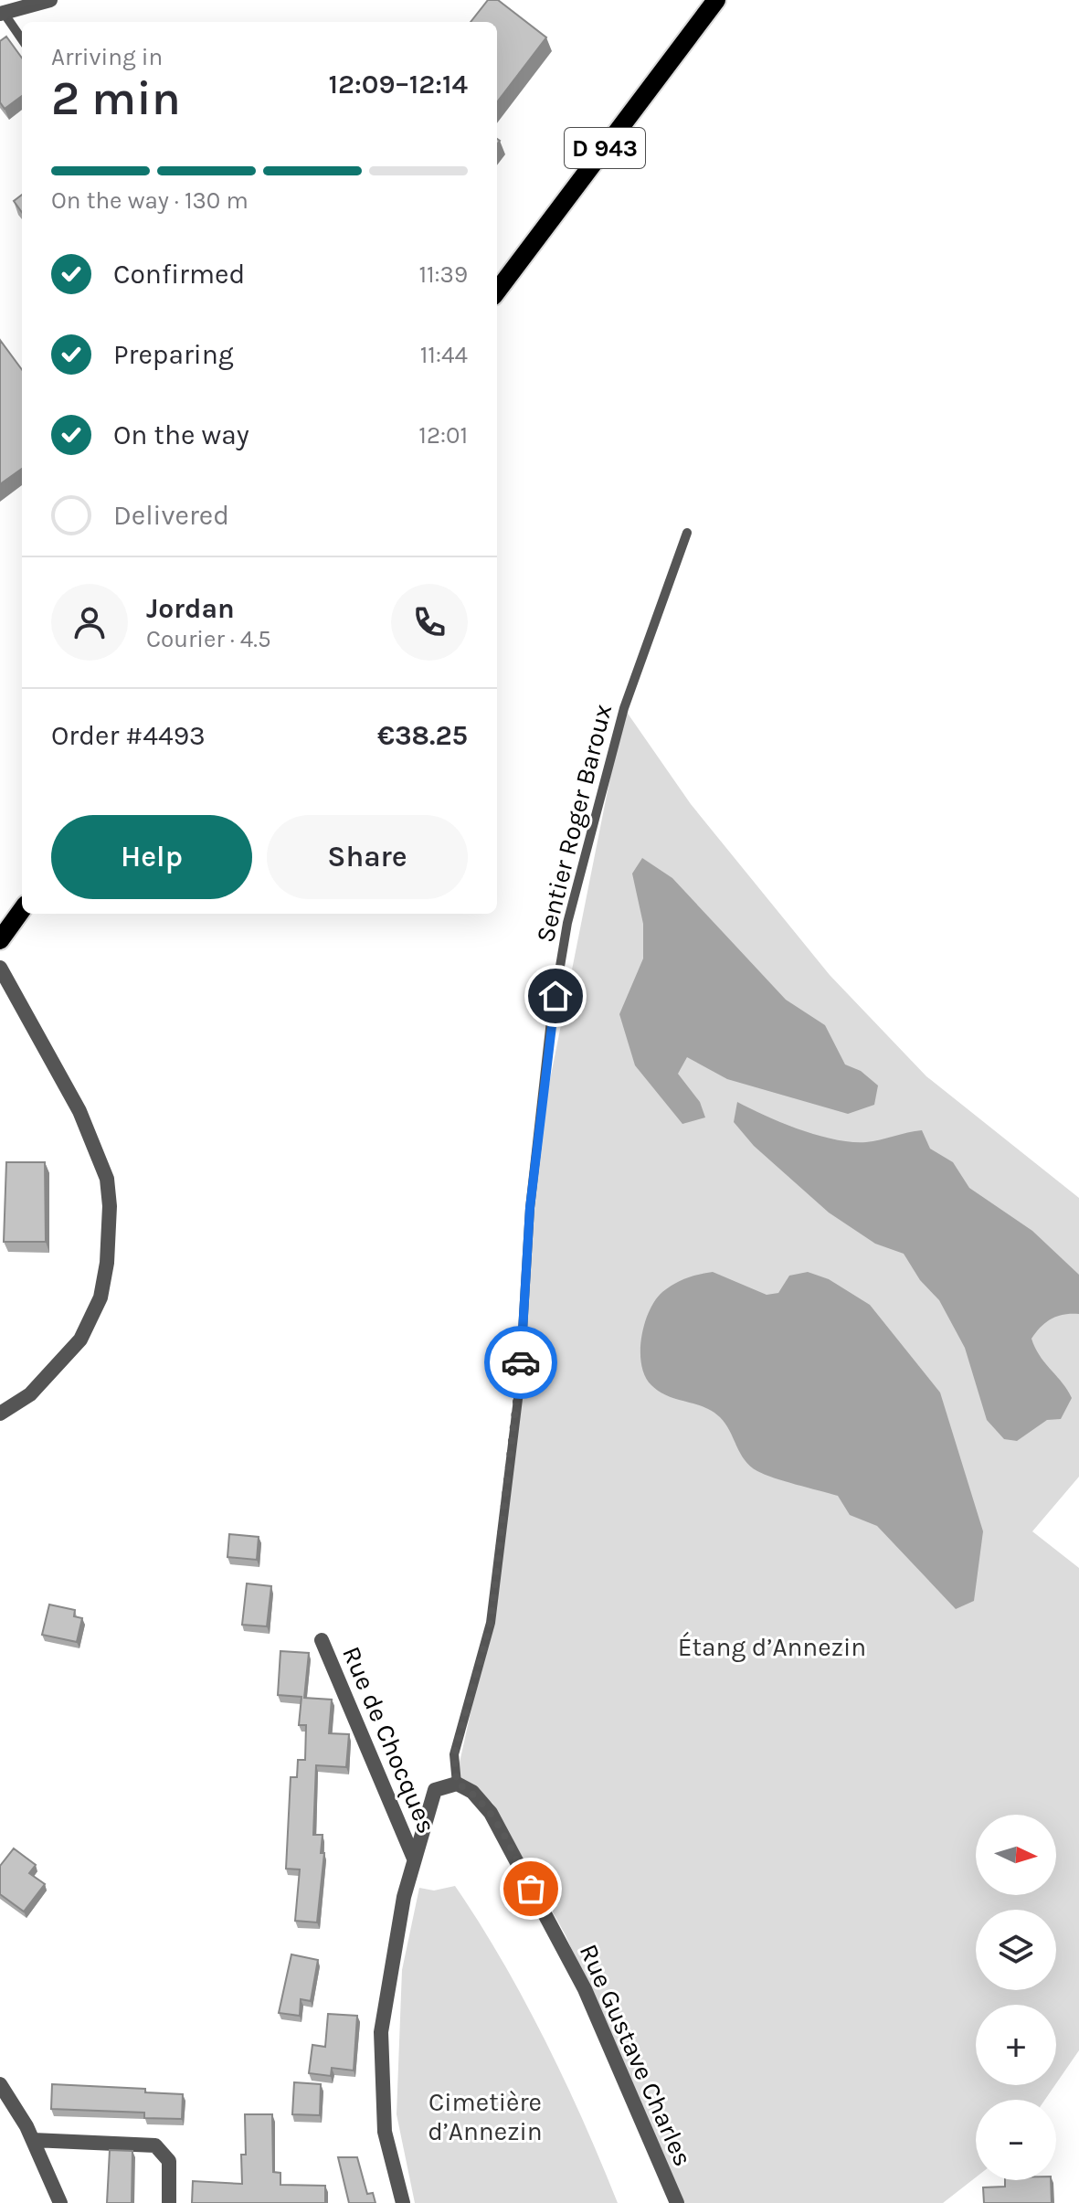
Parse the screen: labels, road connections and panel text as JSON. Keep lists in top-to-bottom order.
{
  "streets": {
    "main road": ["D 943"],
    "street": ["Rue de Chocques", "Rue Gustave Charles"],
    "lane": ["Sentier Roger Baroux"]
  },
  "crossings": [
    ["Sentier Roger Baroux", "Rue de Chocques"],
    ["Sentier Roger Baroux", "Rue Gustave Charles"],
    ["Rue de Chocques", "Rue Gustave Charles"]
  ],
  "parks": ["Étang d’Annezin", "Cimetière d’Annezin"],
  "north": "right",
  "page": {
    "heading": ["2 min", "Arriving in", "12:09–12:14"],
    "panel": [
      "Jordan",
      "Courier · 4.5",
      "Order #4493",
      "€38.25"
    ],
    "bar": "On the way · 130 m",
    "list": [
      ["Confirmed", "11:39"],
      ["Preparing", "11:44"],
      ["On the way", "12:01"],
      "Delivered"
    ],
    "buttons": ["Help", "Share"],
    "map_buttons": ["+", "−"]
  }
}
